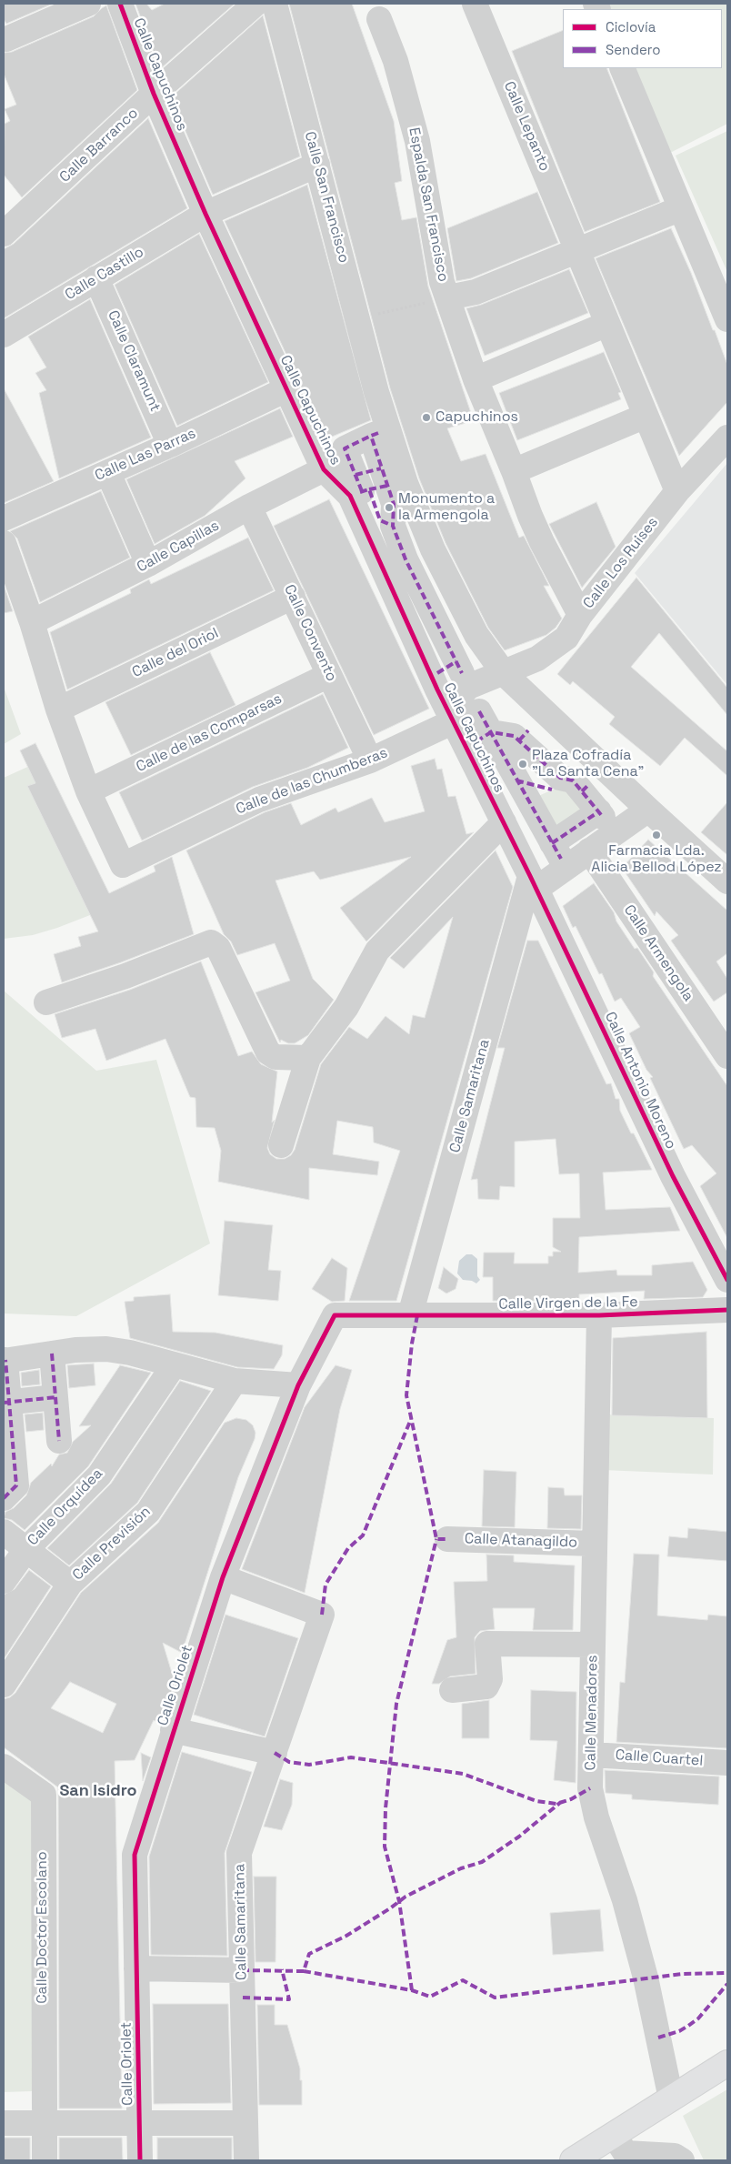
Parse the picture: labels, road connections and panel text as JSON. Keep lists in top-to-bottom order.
{
  "streets": {
    "street": [
      "Calle Capuchinos",
      "Calle Lepanto",
      "Calle Barranco",
      "Calle San Francisco",
      "Espalda San Francisco",
      "Calle Castillo",
      "Calle Claramunt",
      "Calle Las Parras",
      "Calle Capillas",
      "Calle Los Ruises",
      "Calle Convento",
      "Calle del Oriol",
      "Calle de las Comparsas",
      "Calle de las Chumberas",
      "Calle Armengola",
      "Calle Antonio Moreno",
      "Calle Samaritana",
      "Calle Virgen de la Fe",
      "Calle Orquídea",
      "Calle Atanagildo",
      "Calle Previsión",
      "Calle Oriolet",
      "Calle Menadores",
      "Calle Cuartel",
      "Calle Doctor Escolano"
    ]
  },
  "crossings": [
    ["Calle Capuchinos", "Calle Barranco"],
    ["Calle Capuchinos", "Calle Castillo"],
    ["Calle Capuchinos", "Calle Las Parras"],
    ["Calle Capuchinos", "Calle Capillas"],
    ["Calle Capuchinos", "Calle Los Ruises"],
    ["Calle Capuchinos", "Calle de las Chumberas"],
    ["Calle Capuchinos", "Calle Antonio Moreno"],
    ["Calle Capuchinos", "Calle Samaritana"],
    ["Calle Lepanto", "Calle Los Ruises"],
    ["Calle San Francisco", "Calle Castillo"],
    ["Calle San Francisco", "Calle Los Ruises"],
    ["Espalda San Francisco", "Calle Los Ruises"],
    ["Calle Castillo", "Calle Claramunt"],
    ["Calle Claramunt", "Calle Las Parras"],
    ["Calle Capillas", "Calle Convento"],
    ["Calle Los Ruises", "Calle de las Chumberas"],
    ["Calle Convento", "Calle del Oriol"],
    ["Calle Convento", "Calle de las Comparsas"],
    ["Calle Convento", "Calle de las Chumberas"],
    ["Calle de las Comparsas", "Calle de las Chumberas"],
    ["Calle Antonio Moreno", "Calle Samaritana"],
    ["Calle Samaritana", "Calle Virgen de la Fe"],
    ["Calle Samaritana", "Calle Oriolet"],
    ["Calle Virgen de la Fe", "Calle Oriolet"],
    ["Calle Virgen de la Fe", "Calle Menadores"],
    ["Calle Atanagildo", "Calle Menadores"],
    ["Calle Menadores", "Calle Cuartel"]
  ],
  "districts": ["San Isidro"],
  "places": [
    "Capuchinos",
    "Monumento a la Armengola",
    "Plaza Cofradía \"La Santa Cena\"",
    "Farmacia Lda. Alicia Bellod López"
  ],
  "legend": ["Ciclovía", "Sendero"]
}
